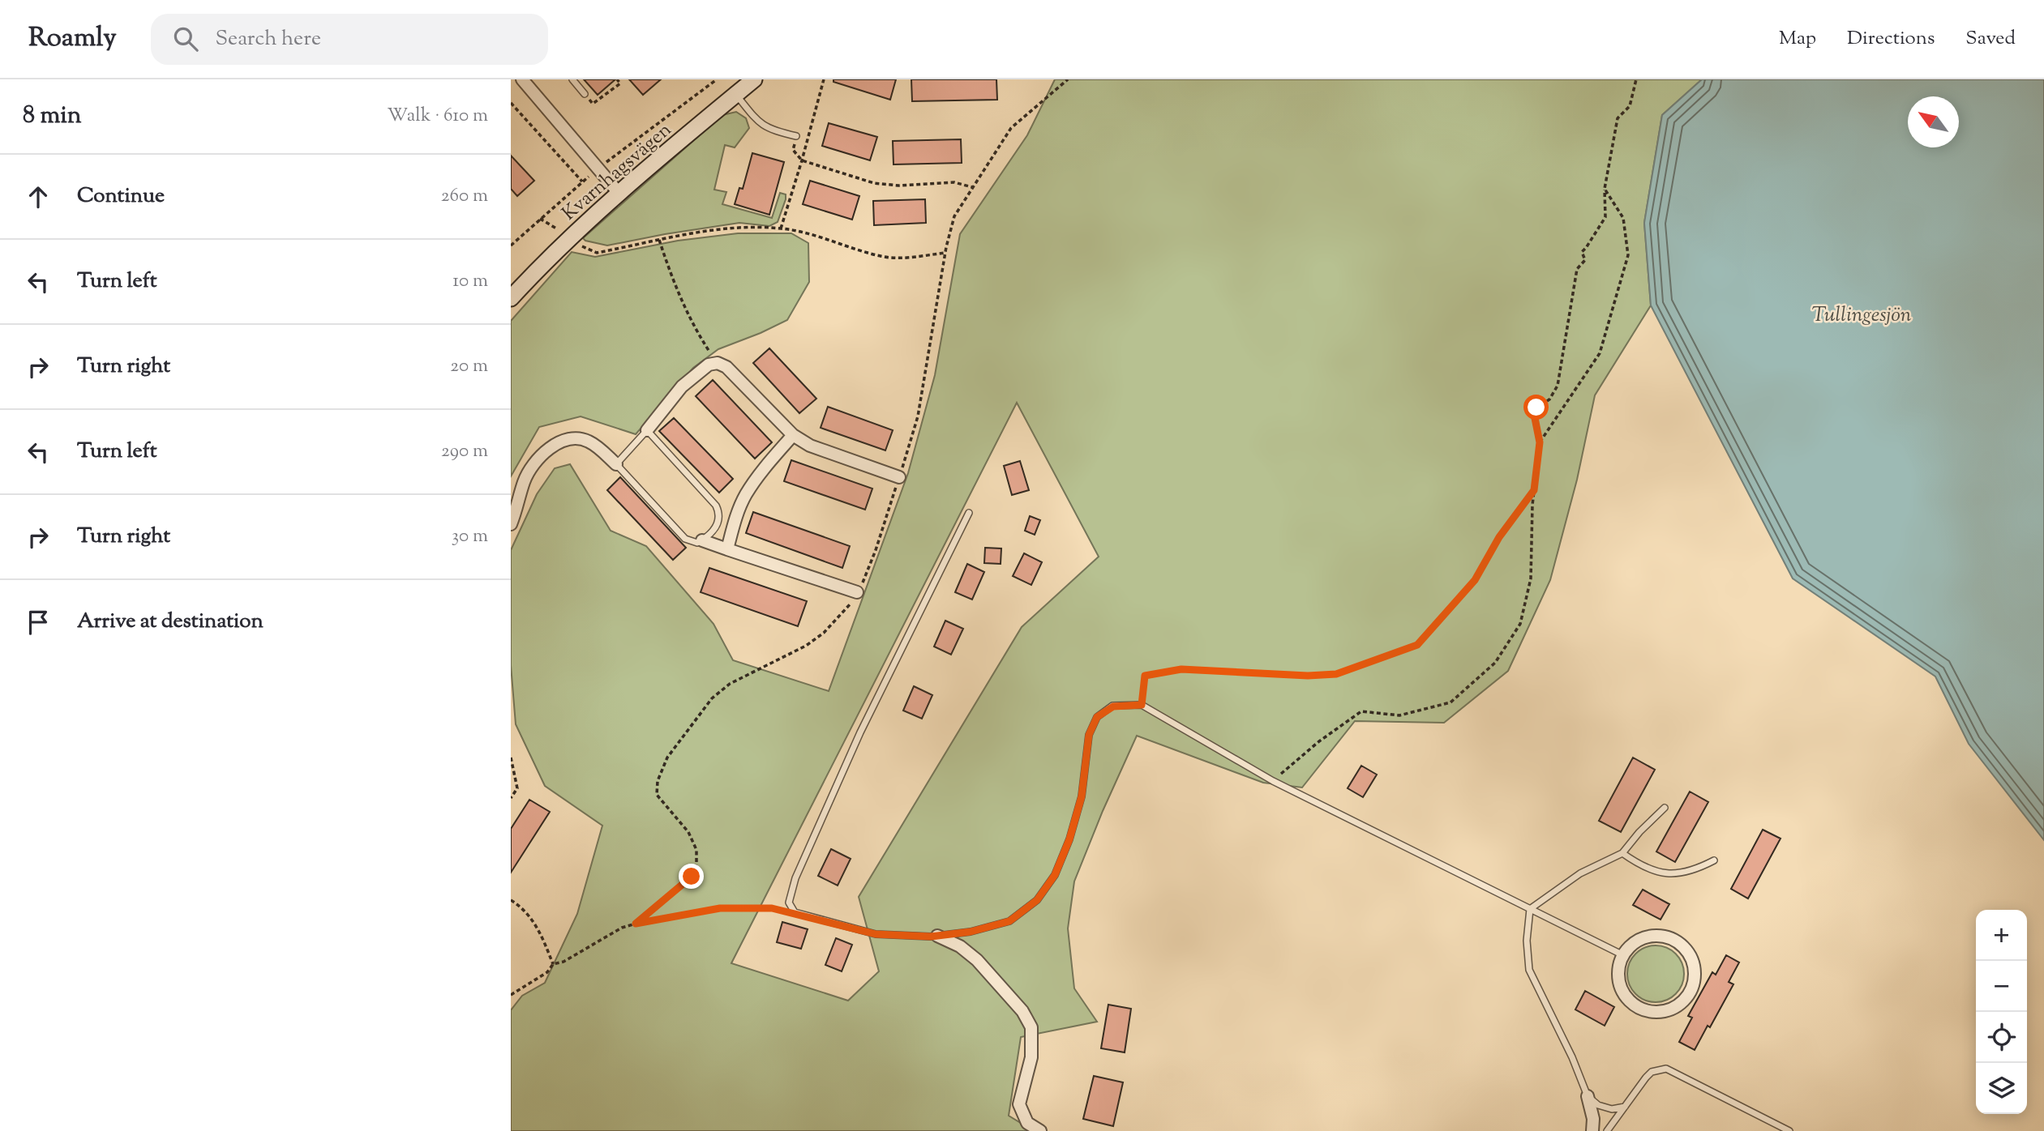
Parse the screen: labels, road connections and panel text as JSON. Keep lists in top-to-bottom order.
{
  "streets": {
    "street": ["Kvarnhagsvägen"]
  },
  "water": ["Tullingesjön"],
  "north": "top left",
  "page": {
    "header": "Roamly",
    "search": "Search here",
    "nav": ["Map", "Directions", "Saved"],
    "heading": ["8 min", "Walk · 610 m"],
    "list": [
      ["Continue", "260 m"],
      ["Turn left", "10 m"],
      ["Turn right", "20 m"],
      ["Turn left", "290 m"],
      ["Turn right", "30 m"],
      "Arrive at destination"
    ],
    "map_buttons": ["+", "−"]
  }
}
